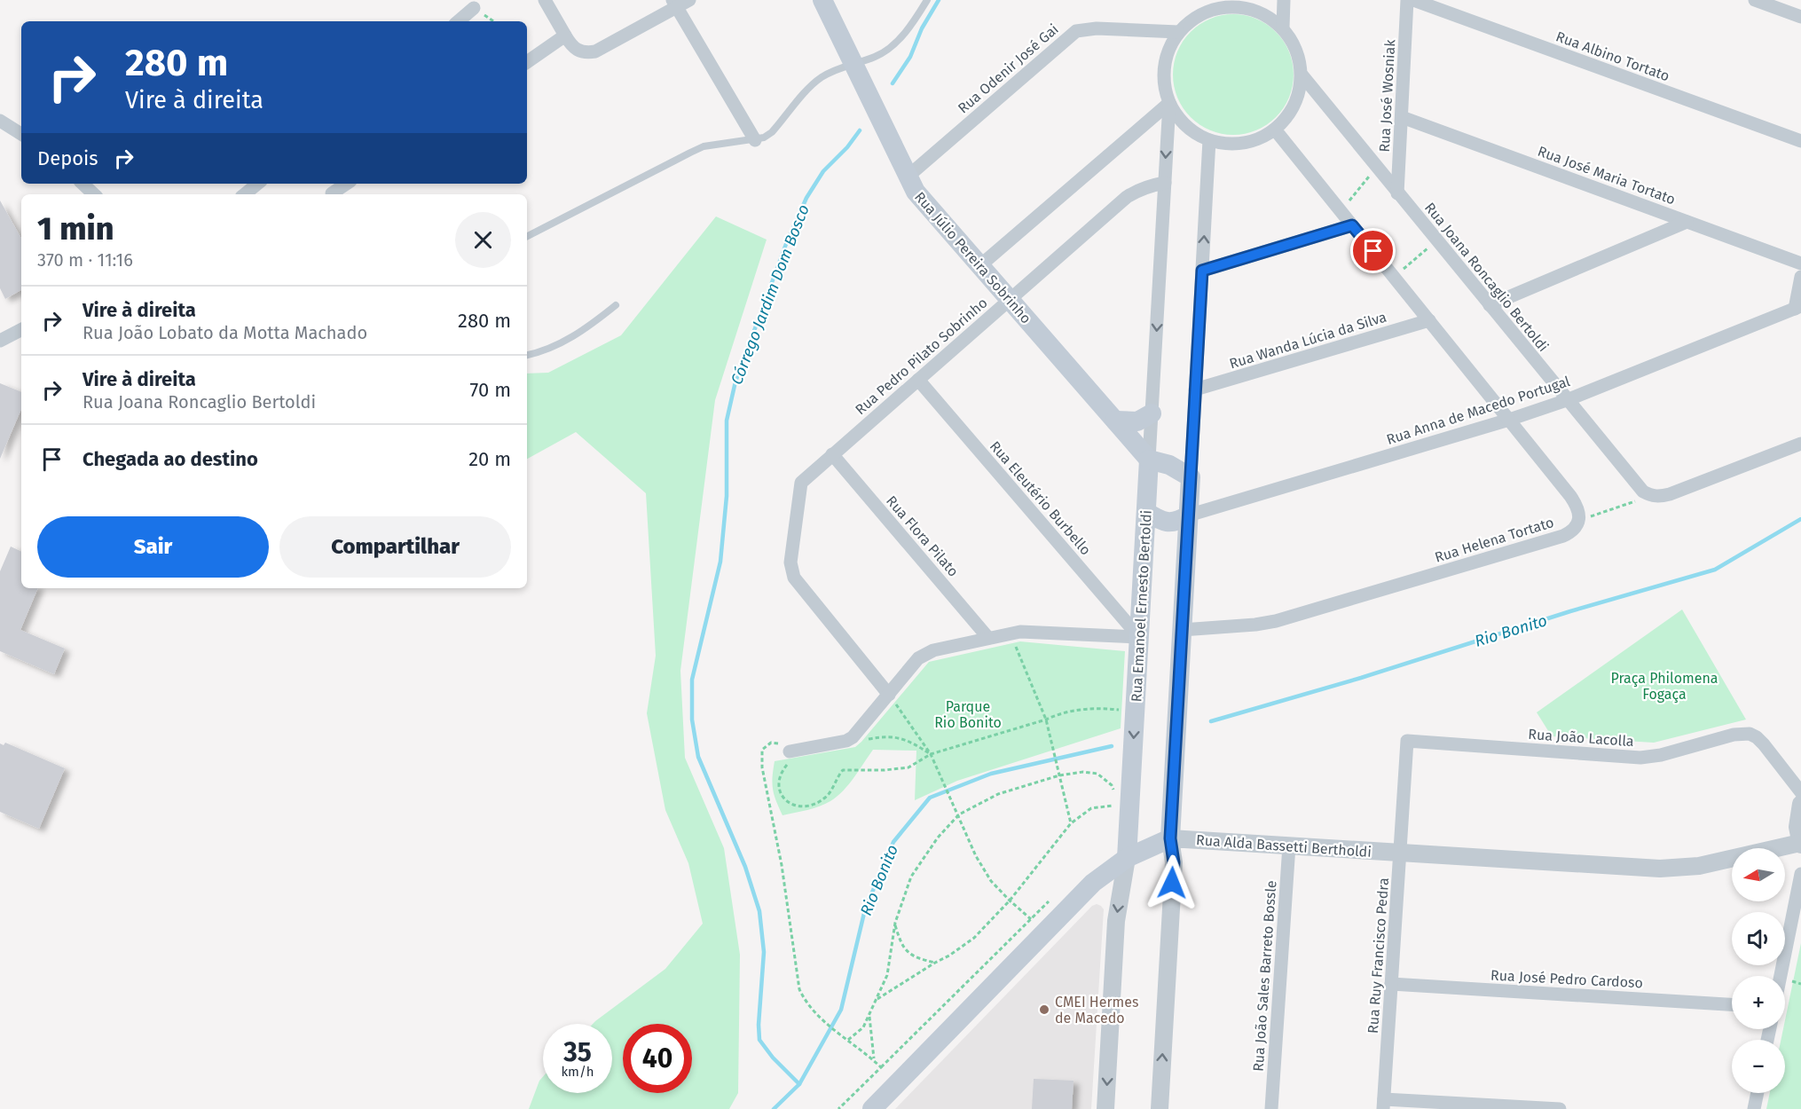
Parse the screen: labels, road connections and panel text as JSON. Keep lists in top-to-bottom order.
{
  "streets": {
    "main road": ["Rua Júlio Pereira Sobrinho", "Rua Emanoel Ernesto Bertoldi", "Rua Alda Bassetti Bertholdi"],
    "street": [
      "Rua Albino Tortato",
      "Rua Odenir José Gai",
      "Rua José Wosniak",
      "Rua José Maria Tortato",
      "Rua Joana Roncaglio Bertoldi",
      "Rua Wanda Lúcia da Silva",
      "Rua Pedro Pilato Sobrinho",
      "Rua Anna de Macedo Portugal",
      "Rua Eleutério Burbello",
      "Rua Flora Pilato",
      "Rua Helena Tortato",
      "Rua João Lacolla",
      "Rua Ruy Francisco Pedra",
      "Rua João Sales Barreto Bossle",
      "Rua José Pedro Cardoso"
    ]
  },
  "crossings": [
    ["Rua Odenir José Gai", "Rua Júlio Pereira Sobrinho"],
    ["Rua Odenir José Gai", "Rua Joana Roncaglio Bertoldi"],
    ["Rua Odenir José Gai", "Rua Emanoel Ernesto Bertoldi"],
    ["Rua José Wosniak", "Rua José Maria Tortato"],
    ["Rua José Wosniak", "Rua Joana Roncaglio Bertoldi"],
    ["Rua Júlio Pereira Sobrinho", "Rua Pedro Pilato Sobrinho"],
    ["Rua Júlio Pereira Sobrinho", "Rua Emanoel Ernesto Bertoldi"],
    ["Rua Joana Roncaglio Bertoldi", "Rua Anna de Macedo Portugal"],
    ["Rua Joana Roncaglio Bertoldi", "Rua Emanoel Ernesto Bertoldi"],
    ["Rua Pedro Pilato Sobrinho", "Rua Eleutério Burbello"],
    ["Rua Pedro Pilato Sobrinho", "Rua Flora Pilato"],
    ["Rua Pedro Pilato Sobrinho", "Rua Emanoel Ernesto Bertoldi"],
    ["Rua Eleutério Burbello", "Rua Emanoel Ernesto Bertoldi"],
    ["Rua Emanoel Ernesto Bertoldi", "Rua Alda Bassetti Bertholdi"],
    ["Rua João Lacolla", "Rua Ruy Francisco Pedra"],
    ["Rua Alda Bassetti Bertholdi", "Rua Ruy Francisco Pedra"],
    ["Rua Alda Bassetti Bertholdi", "Rua João Sales Barreto Bossle"],
    ["Rua Ruy Francisco Pedra", "Rua José Pedro Cardoso"]
  ],
  "water": ["Córrego Jardim Dom Bosco", "Rio Bonito"],
  "parks": ["Praça Philomena Fogaça", "Parque Rio Bonito"],
  "places": ["CMEI Hermes de Macedo"],
  "north": "left",
  "page": {
    "turn": ["280 m", "Vire à direita"],
    "then": "Depois",
    "heading": ["1 min", "370 m · 11:16"],
    "list": [
      {
        "name": "Vire à direita",
        "note": "Rua João Lobato da Motta Machado",
        "value": "280 m"
      },
      {
        "name": "Vire à direita",
        "note": "Rua Joana Roncaglio Bertoldi",
        "value": "70 m"
      },
      {
        "name": "Chegada ao destino",
        "value": "20 m"
      }
    ],
    "buttons": ["Sair", "Compartilhar"],
    "map_buttons": ["+", "−"],
    "speed": "35 km/h",
    "limit": "40"
  }
}
